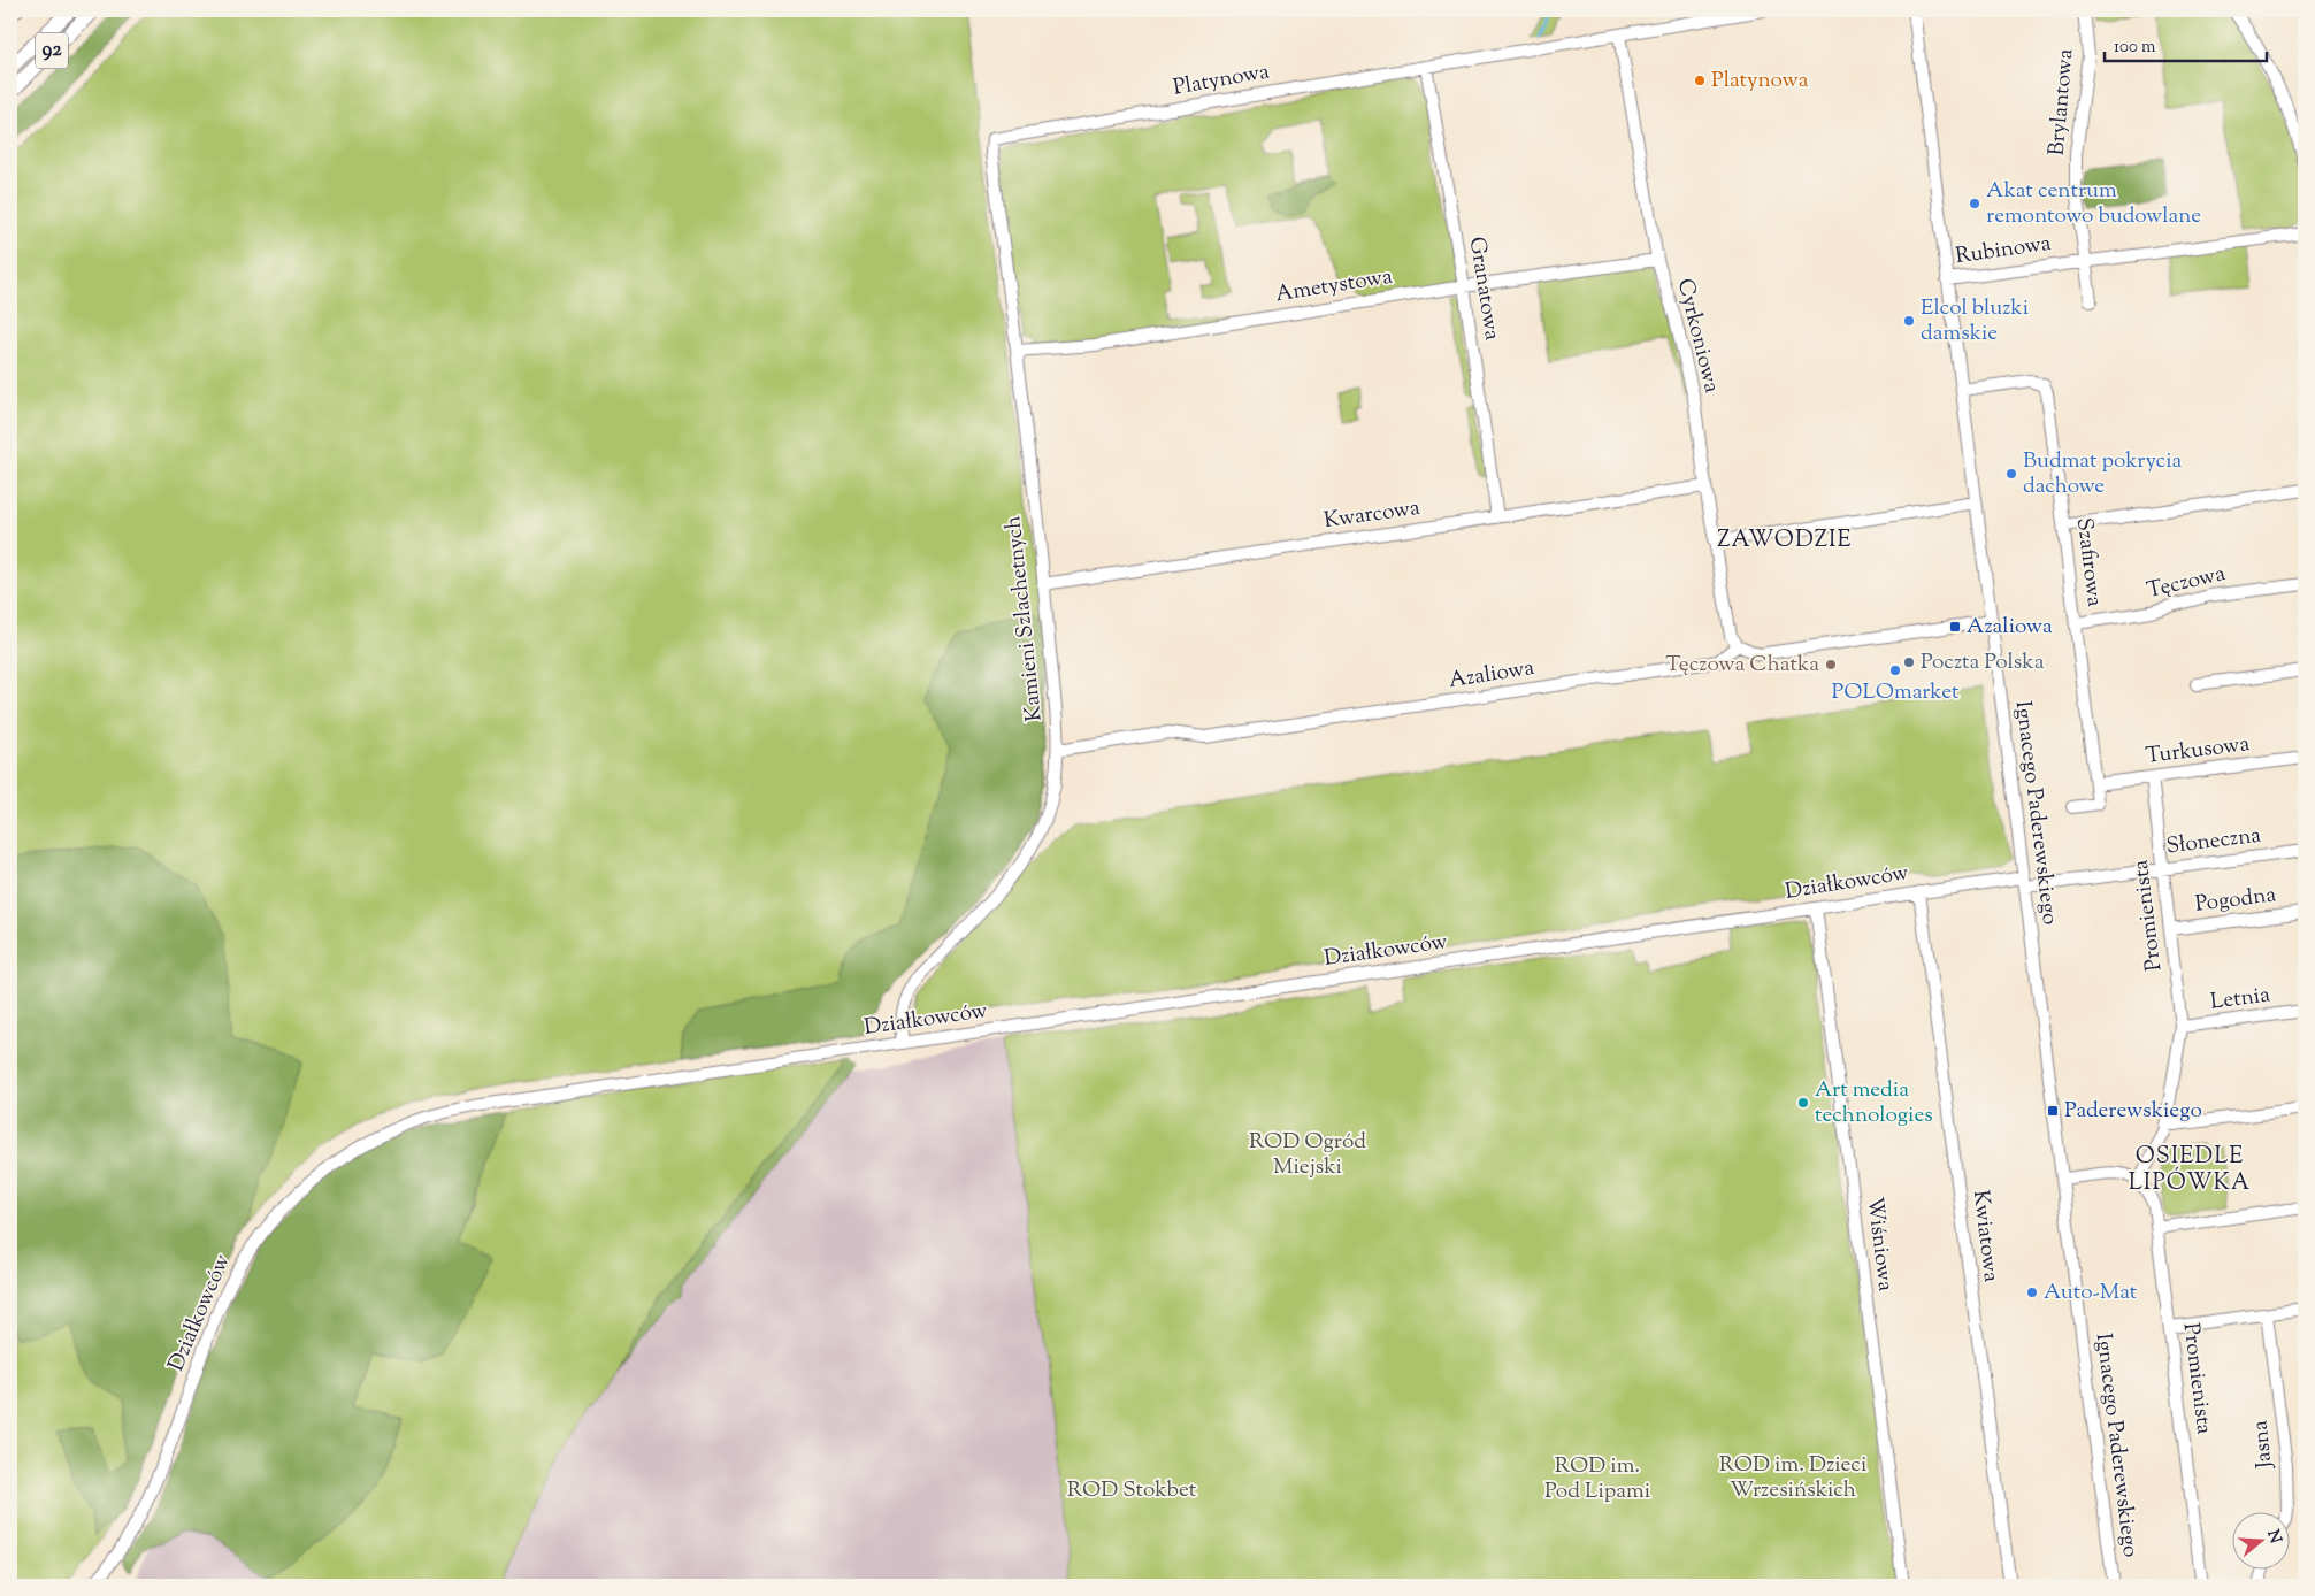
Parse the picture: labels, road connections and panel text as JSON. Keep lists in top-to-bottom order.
{
  "streets": {
    "main road": ["92"],
    "street": [
      "Platynowa",
      "Brylantowa",
      "Rubinowa",
      "Ametystowa",
      "Granatowa",
      "Cyrkoniowa",
      "Kwarcowa",
      "Szafirowa",
      "Tęczowa",
      "Kamieni Szlachetnych",
      "Azaliowa",
      "Turkusowa",
      "Ignacego Paderewskiego",
      "Słoneczna",
      "Działkowców",
      "Pogodna",
      "Promienista",
      "Letnia",
      "Kwiatowa",
      "Wiśniowa",
      "Jasna"
    ]
  },
  "crossings": [
    ["Platynowa", "Granatowa"],
    ["Platynowa", "Cyrkoniowa"],
    ["Platynowa", "Kamieni Szlachetnych"],
    ["Brylantowa", "Rubinowa"],
    ["Rubinowa", "Ignacego Paderewskiego"],
    ["Ametystowa", "Granatowa"],
    ["Ametystowa", "Cyrkoniowa"],
    ["Ametystowa", "Kamieni Szlachetnych"],
    ["Granatowa", "Kwarcowa"],
    ["Cyrkoniowa", "Kwarcowa"],
    ["Cyrkoniowa", "Azaliowa"],
    ["Kwarcowa", "Kamieni Szlachetnych"],
    ["Szafirowa", "Tęczowa"],
    ["Szafirowa", "Turkusowa"],
    ["Szafirowa", "Ignacego Paderewskiego"],
    ["Kamieni Szlachetnych", "Azaliowa"],
    ["Kamieni Szlachetnych", "Działkowców"],
    ["Turkusowa", "Promienista"],
    ["Ignacego Paderewskiego", "Słoneczna"],
    ["Ignacego Paderewskiego", "Działkowców"],
    ["Słoneczna", "Działkowców"],
    ["Słoneczna", "Promienista"],
    ["Działkowców", "Kwiatowa"],
    ["Działkowców", "Wiśniowa"],
    ["Pogodna", "Promienista"],
    ["Promienista", "Letnia"]
  ],
  "districts": ["ZAWODZIE", "OSIEDLE LIPÓWKA"],
  "parks": [
    "ROD Ogród Miejski",
    "ROD im. Dzieci Wrzesińskich",
    "ROD im. Pod Lipami",
    "ROD Stokbet"
  ],
  "places": {
    "other": [
      "Platynowa",
      "Akat centrum remontowo budowlane",
      "Elcol bluzki damskie",
      "Budmat pokrycia dachowe",
      "Poczta Polska",
      "Tęczowa Chatka",
      "POLOmarket",
      "Art media technologies",
      "Auto-Mat"
    ],
    "transit": ["Azaliowa", "Paderewskiego"]
  },
  "scale_bar": "100 m",
  "north": "right"
}
